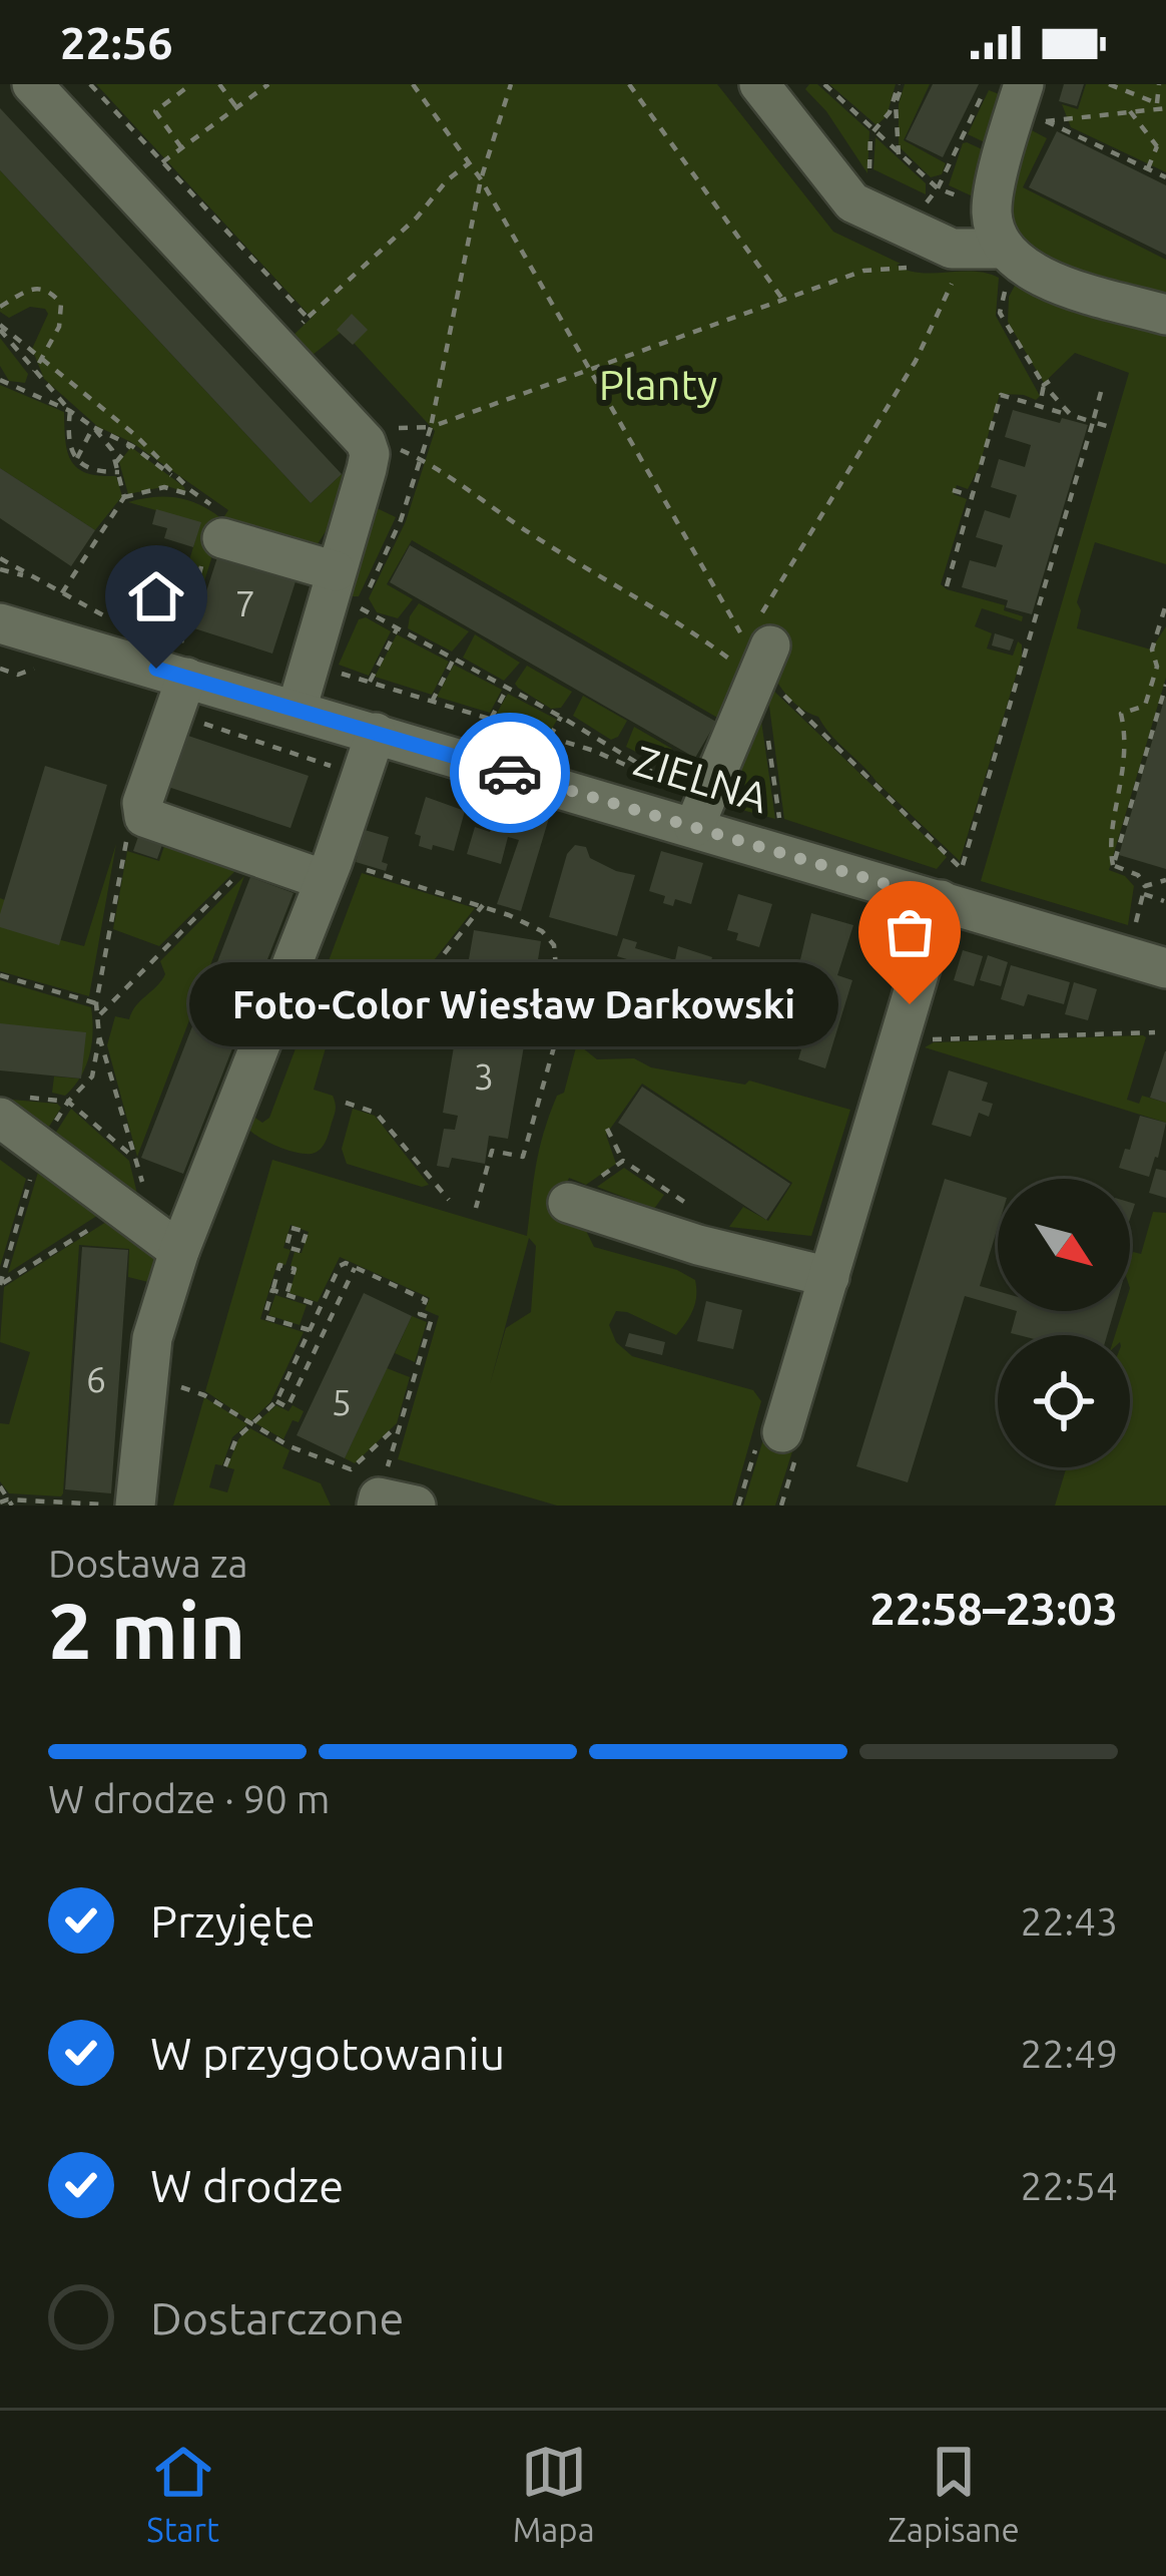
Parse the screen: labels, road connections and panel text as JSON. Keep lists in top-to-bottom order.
{
  "streets": {
    "street": ["ZIELNA"]
  },
  "parks": ["Planty"],
  "places": ["Foto-Color Wiesław Darkowski"],
  "house_numbers": [
    "7",
    "3",
    "6",
    "5"
  ],
  "north": "bottom right",
  "page": {
    "status": "22:56",
    "bubble": "Foto-Color Wiesław Darkowski",
    "heading": ["2 min", "Dostawa za", "22:58–23:03"],
    "bar": "W drodze · 90 m",
    "list": [
      ["Przyjęte", "22:43"],
      ["W przygotowaniu", "22:49"],
      ["W drodze", "22:54"],
      "Dostarczone"
    ],
    "tabs": ["Start", "Mapa", "Zapisane"]
  }
}
